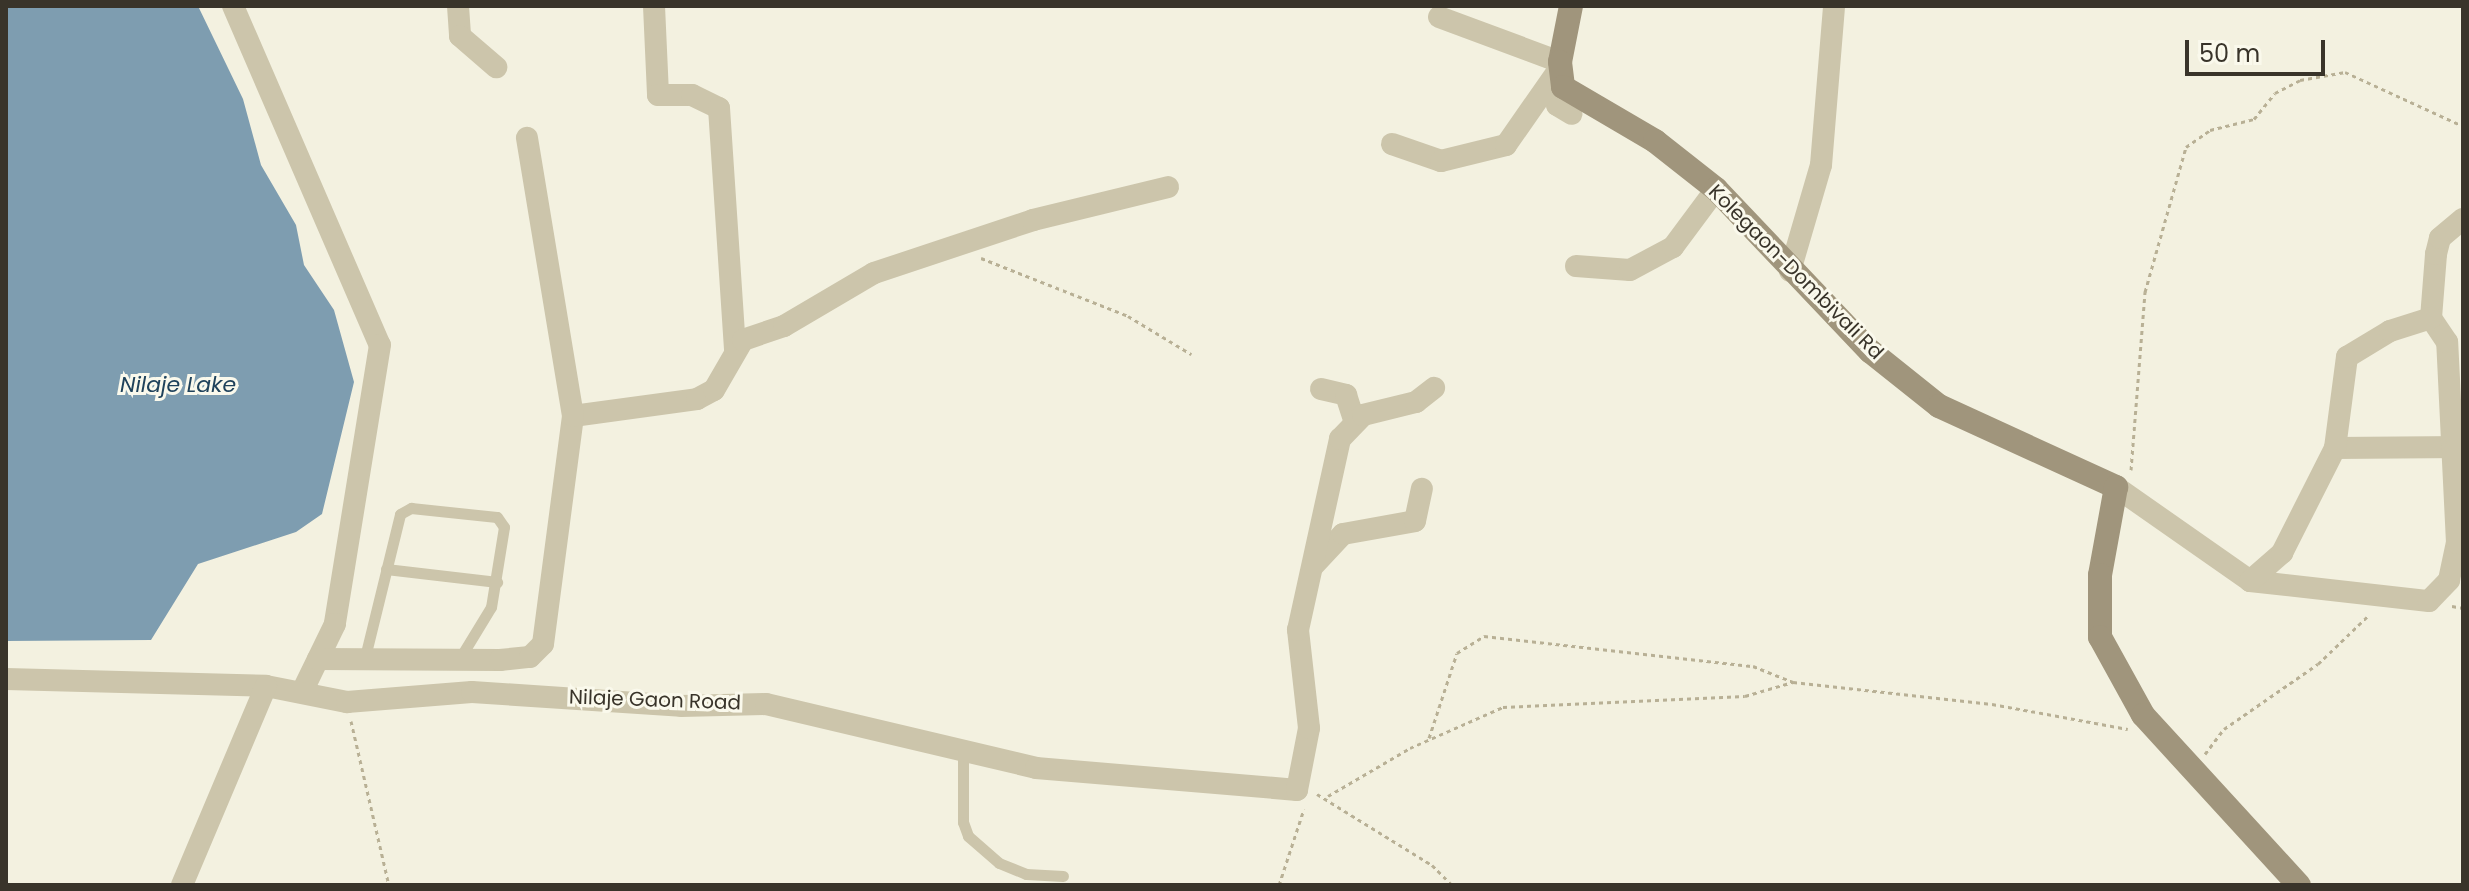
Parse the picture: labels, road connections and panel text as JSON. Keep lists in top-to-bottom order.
{
  "streets": {
    "street": ["Kolegaon-Dombivali Rd", "Nilaje Gaon Road"]
  },
  "water": ["Nilaje Lake"],
  "scale_bar": "50 m"
}
